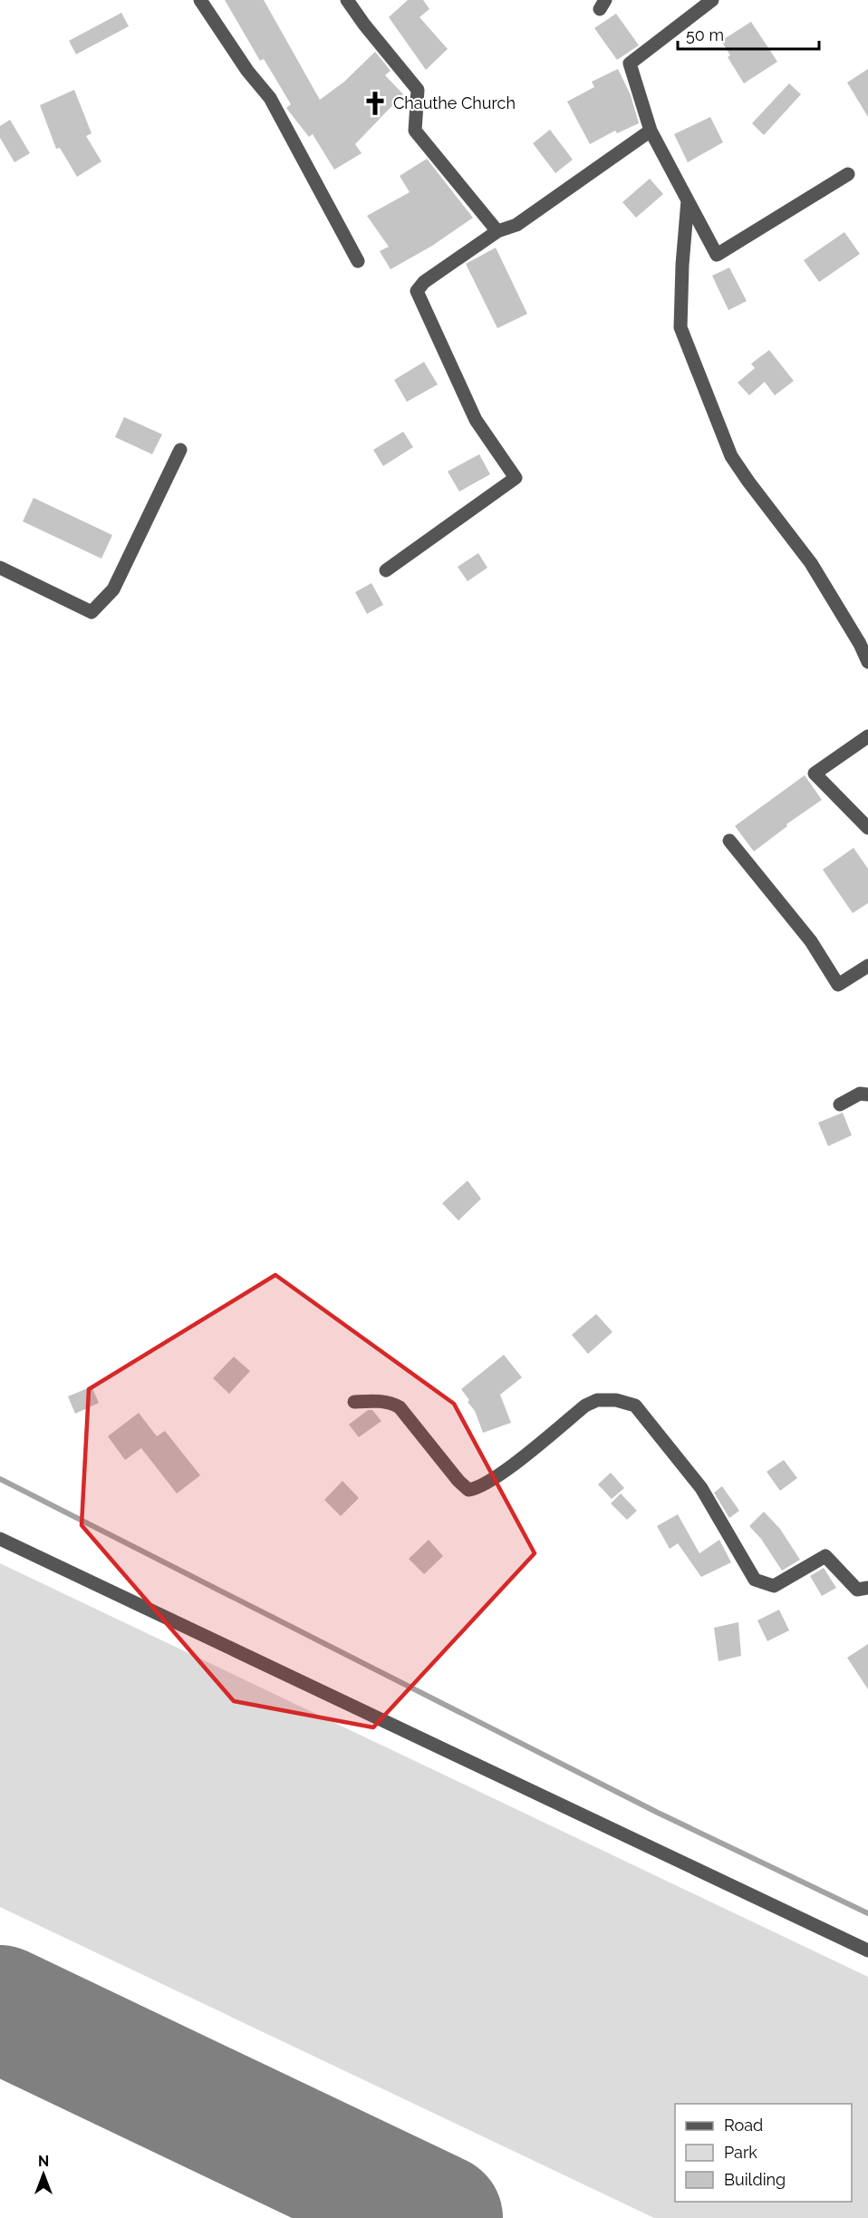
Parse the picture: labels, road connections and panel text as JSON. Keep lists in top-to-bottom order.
{
  "places": {
    "church": ["Chauthe Church"]
  },
  "legend": ["Road", "Park", "Building"],
  "scale_bar": "50 m",
  "north": "top"
}
